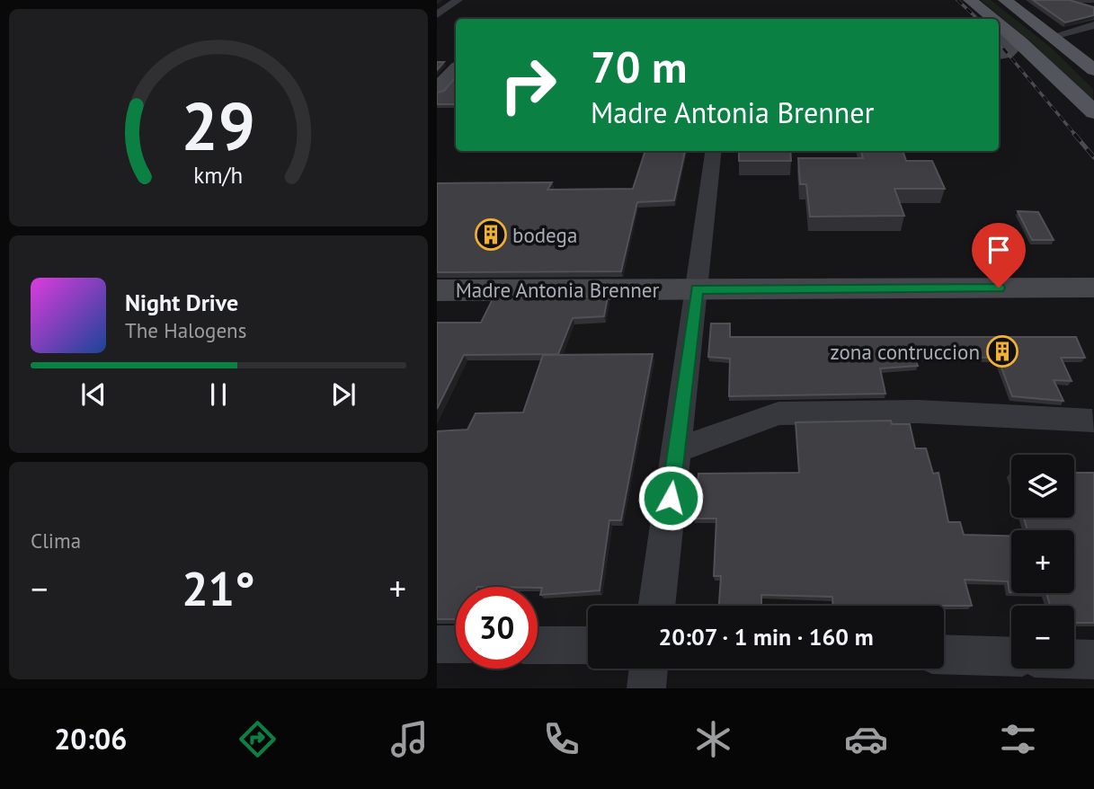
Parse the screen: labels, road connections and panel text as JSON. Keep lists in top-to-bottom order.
{
  "streets": {
    "street": ["Madre Antonia Brenner"]
  },
  "places": {
    "building": ["bodega", "zona contruccion"]
  },
  "page": {
    "turn": ["70 m", "Madre Antonia Brenner"],
    "song": ["Night Drive", "The Halogens"],
    "map_buttons": ["+", "−"],
    "tile": "Clima",
    "heat": ["−", "21°", "+"],
    "limit": "30",
    "trip": "20:07 · 1 min · 160 m",
    "tabs": "20:06",
    "gauge": ["29", "km/h"]
  }
}
